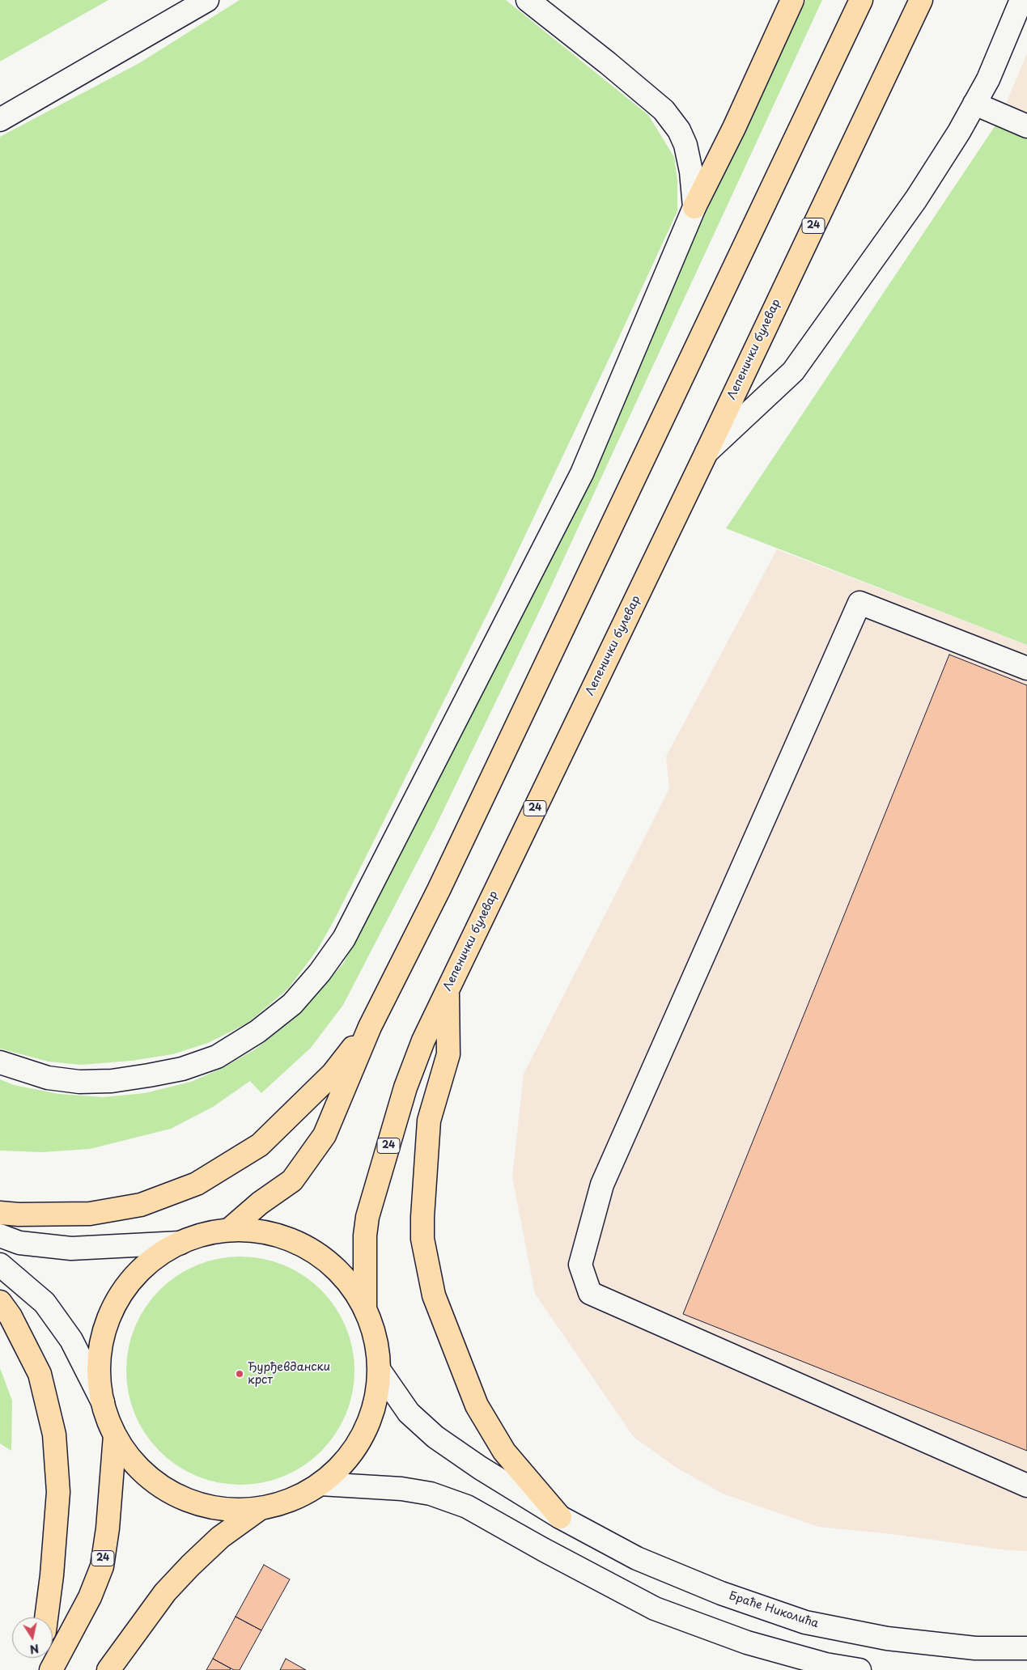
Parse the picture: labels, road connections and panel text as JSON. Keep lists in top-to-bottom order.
{
  "streets": {
    "main road": ["24", "Лепенички булевар"],
    "street": ["Браће Николића"]
  },
  "crossings": [
    ["24", "Лепенички булевар"],
    ["24", "Браће Николића"]
  ],
  "places": ["Ђурђевдански крст"],
  "north": "bottom"
}
